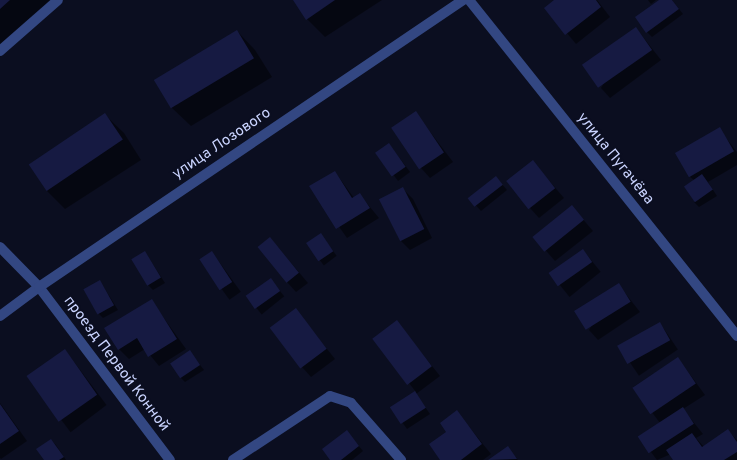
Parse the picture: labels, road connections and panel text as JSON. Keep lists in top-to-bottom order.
{
  "streets": {
    "street": ["улица Лозового", "улица Пугачёва", "проезд Первой Конной"]
  },
  "crossings": [
    ["улица Лозового", "проезд Первой Конной"]
  ]
}
